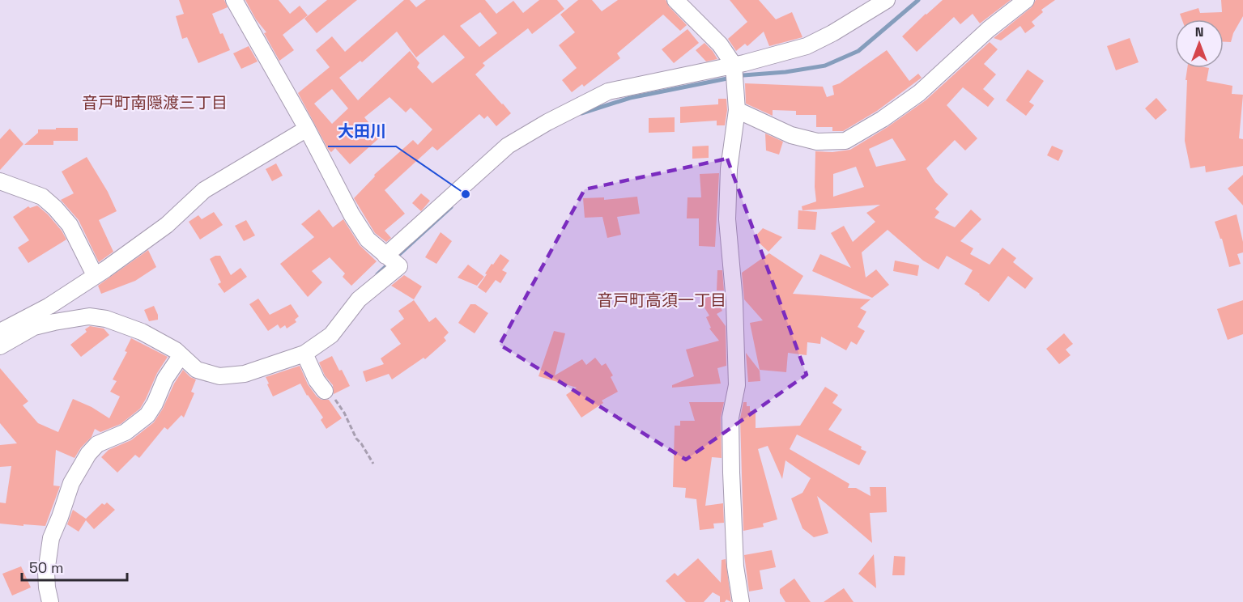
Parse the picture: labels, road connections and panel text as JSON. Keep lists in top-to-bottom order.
{
  "districts": ["音戸町南隠渡三丁目", "音戸町高須一丁目"],
  "places": ["大田川"],
  "scale_bar": "50 m",
  "north": "top"
}
